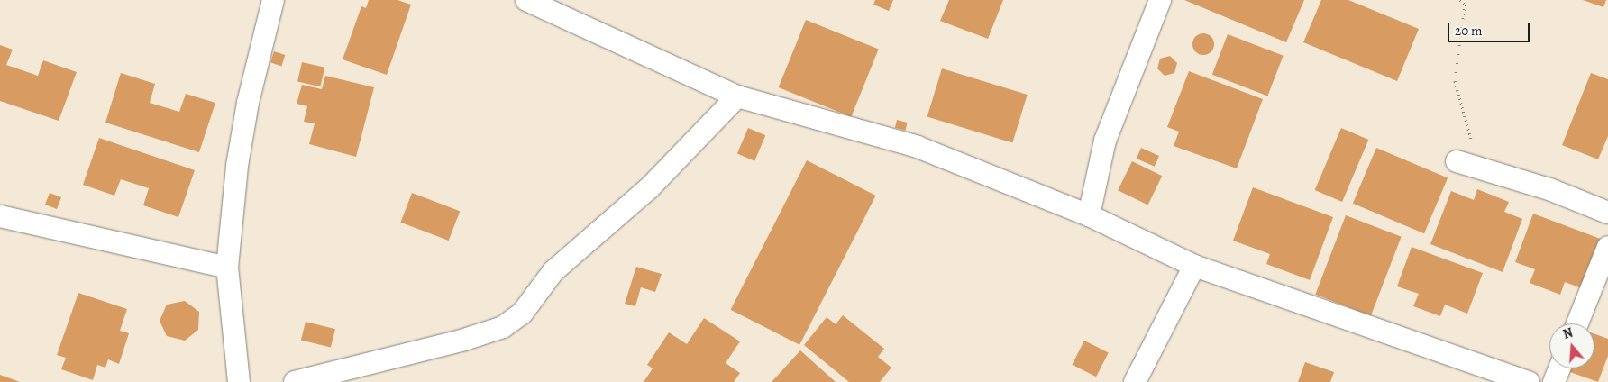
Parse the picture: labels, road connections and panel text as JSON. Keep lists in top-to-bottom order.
{
  "scale_bar": "20 m",
  "north": "top"
}
